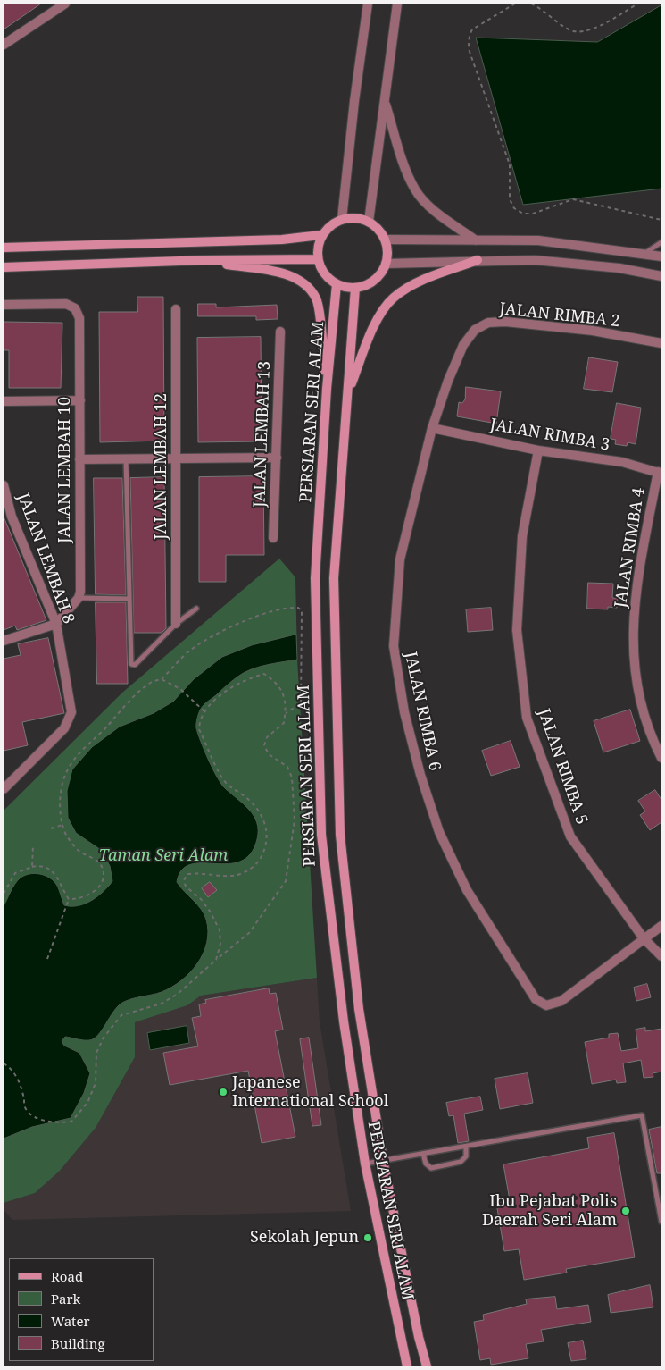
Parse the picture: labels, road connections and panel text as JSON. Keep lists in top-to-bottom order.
{
  "streets": {
    "street": [
      "JALAN RIMBA 2",
      "PERSIARAN SERI ALAM",
      "JALAN LEMBAH 13",
      "JALAN RIMBA 3",
      "JALAN LEMBAH 12",
      "JALAN LEMBAH 10",
      "JALAN RIMBA 4",
      "JALAN LEMBAH 8",
      "JALAN RIMBA 6",
      "JALAN RIMBA 5"
    ]
  },
  "crossings": [
    ["JALAN RIMBA 2", "JALAN RIMBA 6"],
    ["JALAN RIMBA 3", "JALAN RIMBA 4"],
    ["JALAN RIMBA 3", "JALAN RIMBA 6"],
    ["JALAN RIMBA 3", "JALAN RIMBA 5"],
    ["JALAN RIMBA 6", "JALAN RIMBA 5"]
  ],
  "parks": ["Taman Seri Alam"],
  "places": ["Japanese International School", "Ibu Pejabat Polis Daerah Seri Alam", "Sekolah Jepun"],
  "legend": [
    "Road",
    "Park",
    "Water",
    "Building"
  ]
}
